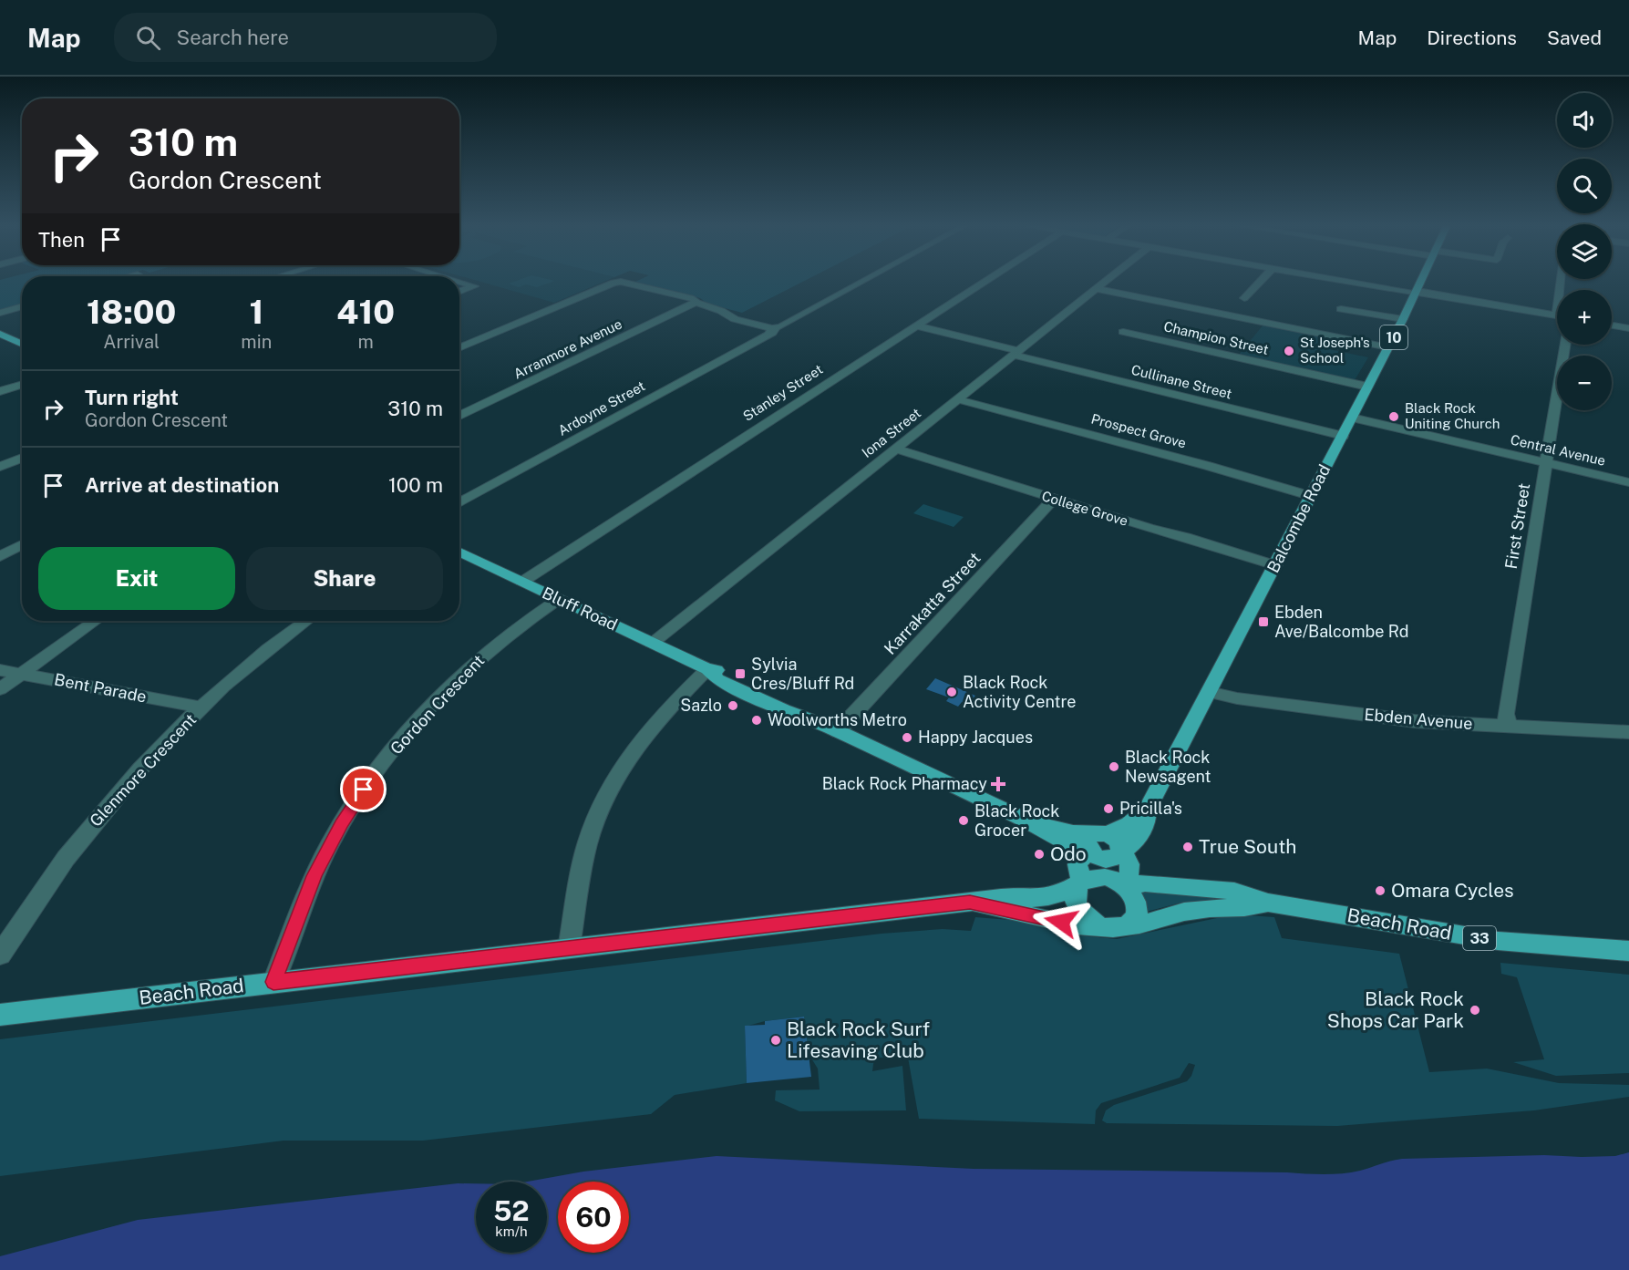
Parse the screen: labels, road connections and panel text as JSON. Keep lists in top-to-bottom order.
{
  "streets": {
    "main road": [
      "10",
      "Balcombe Road",
      "Bluff Road",
      "Beach Road",
      "33"
    ],
    "street": [
      "Champion Street",
      "Arranmore Avenue",
      "Cullinane Street",
      "Stanley Street",
      "Ardoyne Street",
      "Prospect Grove",
      "Iona Street",
      "Central Avenue",
      "College Grove",
      "First Street",
      "Karrakatta Street",
      "Bent Parade",
      "Gordon Crescent",
      "Ebden Avenue",
      "Glenmore Crescent"
    ]
  },
  "crossings": [
    ["Champion Street", "Balcombe Road"],
    ["Cullinane Street", "Stanley Street"],
    ["Cullinane Street", "Iona Street"],
    ["Cullinane Street", "Balcombe Road"],
    ["Stanley Street", "Bluff Road"],
    ["Prospect Grove", "Iona Street"],
    ["Prospect Grove", "Balcombe Road"],
    ["Iona Street", "College Grove"],
    ["Iona Street", "Bluff Road"],
    ["Central Avenue", "Balcombe Road"],
    ["Central Avenue", "First Street"],
    ["College Grove", "Balcombe Road"],
    ["College Grove", "Karrakatta Street"],
    ["Balcombe Road", "Bluff Road"],
    ["Balcombe Road", "Ebden Avenue"],
    ["First Street", "Ebden Avenue"],
    ["Karrakatta Street", "Bluff Road"],
    ["Bluff Road", "Gordon Crescent"],
    ["Bent Parade", "Glenmore Crescent"],
    ["Gordon Crescent", "Beach Road"]
  ],
  "places": {
    "other": [
      "St Joseph's School",
      "Black Rock Uniting Church",
      "Black Rock Activity Centre",
      "Sazlo",
      "Woolworths Metro",
      "Happy Jacques",
      "Black Rock Newsagent",
      "Pricilla's",
      "Black Rock Grocer",
      "True South",
      "Odo",
      "Omara Cycles",
      "Black Rock Shops Car Park",
      "Black Rock Surf Lifesaving Club"
    ],
    "transit": ["Ebden Ave/Balcombe Rd", "Sylvia Cres/Bluff Rd"],
    "health": ["Black Rock Pharmacy"]
  },
  "page": {
    "header": "Map",
    "search": "Search here",
    "nav": ["Map", "Directions", "Saved"],
    "map_buttons": ["+", "−"],
    "turn": ["310 m", "Gordon Crescent"],
    "then": "Then",
    "eta": [
      "18:00",
      "Arrival",
      "1",
      "min",
      "410",
      "m"
    ],
    "list": [
      {
        "name": "Turn right",
        "note": "Gordon Crescent",
        "value": "310 m"
      },
      {
        "name": "Arrive at destination",
        "value": "100 m"
      }
    ],
    "buttons": ["Exit", "Share"],
    "speed": "52 km/h",
    "limit": "60"
  }
}
